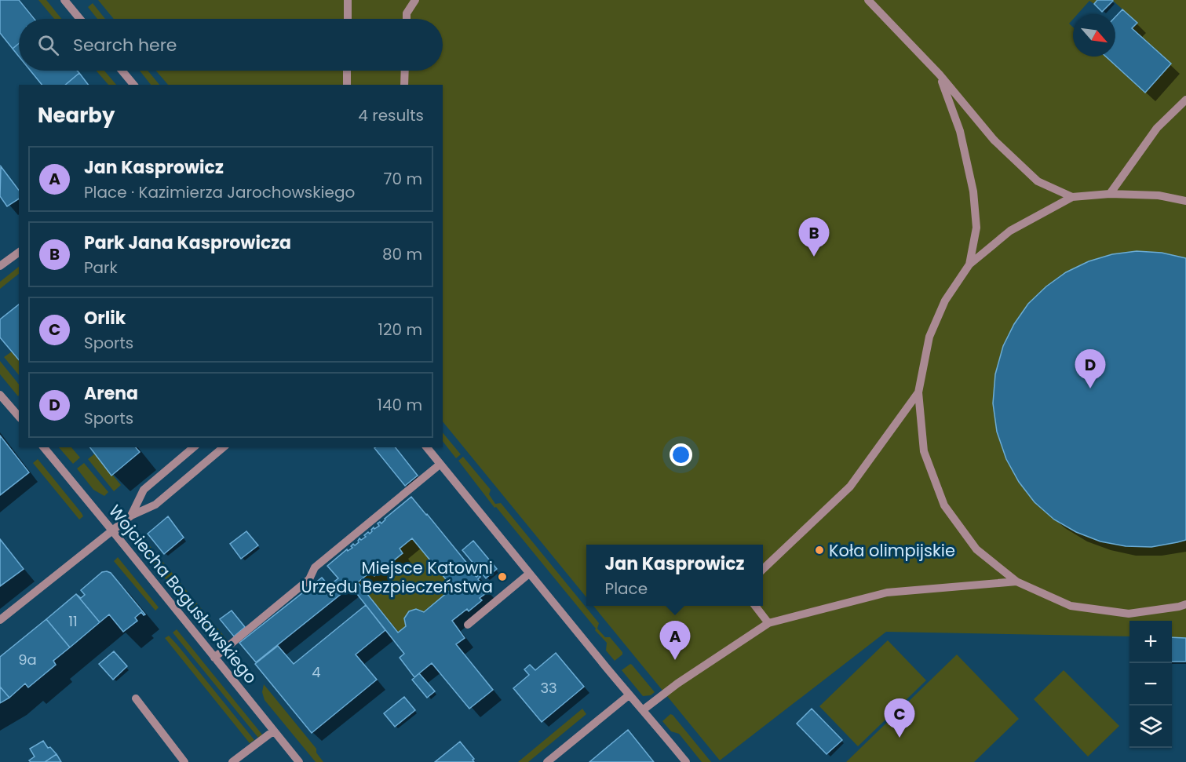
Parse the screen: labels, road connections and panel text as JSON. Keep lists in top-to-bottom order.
{
  "streets": {
    "street": ["Wojciecha Bogusławskiego"]
  },
  "places": ["Koła olimpijskie", "Miejsce Katowni Urzędu Bezpieczeństwa"],
  "house_numbers": [
    "11",
    "9a",
    "4",
    "33"
  ],
  "north": "bottom right",
  "page": {
    "search": "Search here",
    "heading": ["Nearby", "4 results"],
    "list": [
      {
        "mark": "A",
        "name": "Jan Kasprowicz",
        "note": "Place · Kazimierza Jarochowskiego",
        "value": "70 m"
      },
      {
        "mark": "B",
        "name": "Park Jana Kasprowicza",
        "note": "Park",
        "value": "80 m"
      },
      {
        "mark": "C",
        "name": "Orlik",
        "note": "Sports",
        "value": "120 m"
      },
      {
        "mark": "D",
        "name": "Arena",
        "note": "Sports",
        "value": "140 m"
      }
    ],
    "pins": [
      "B",
      "D",
      "A",
      "C"
    ],
    "popup": ["Jan Kasprowicz", "Place"],
    "map_buttons": ["+", "−"]
  }
}
